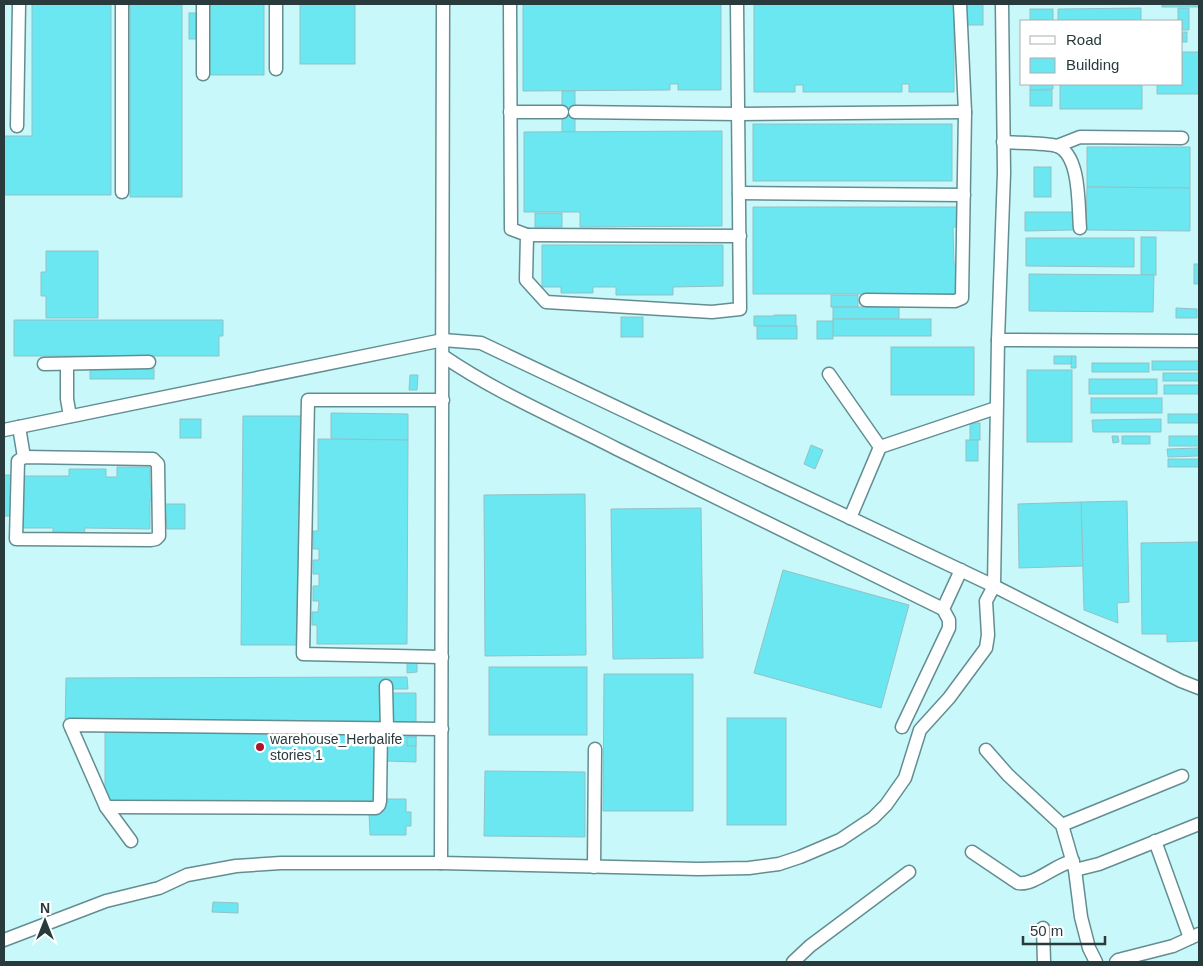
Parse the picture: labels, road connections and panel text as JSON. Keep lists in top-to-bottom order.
{
  "places": ["warehouse_Herbalife stories 1"],
  "legend": ["Road", "Building"],
  "scale_bar": "50 m",
  "north": "top"
}
